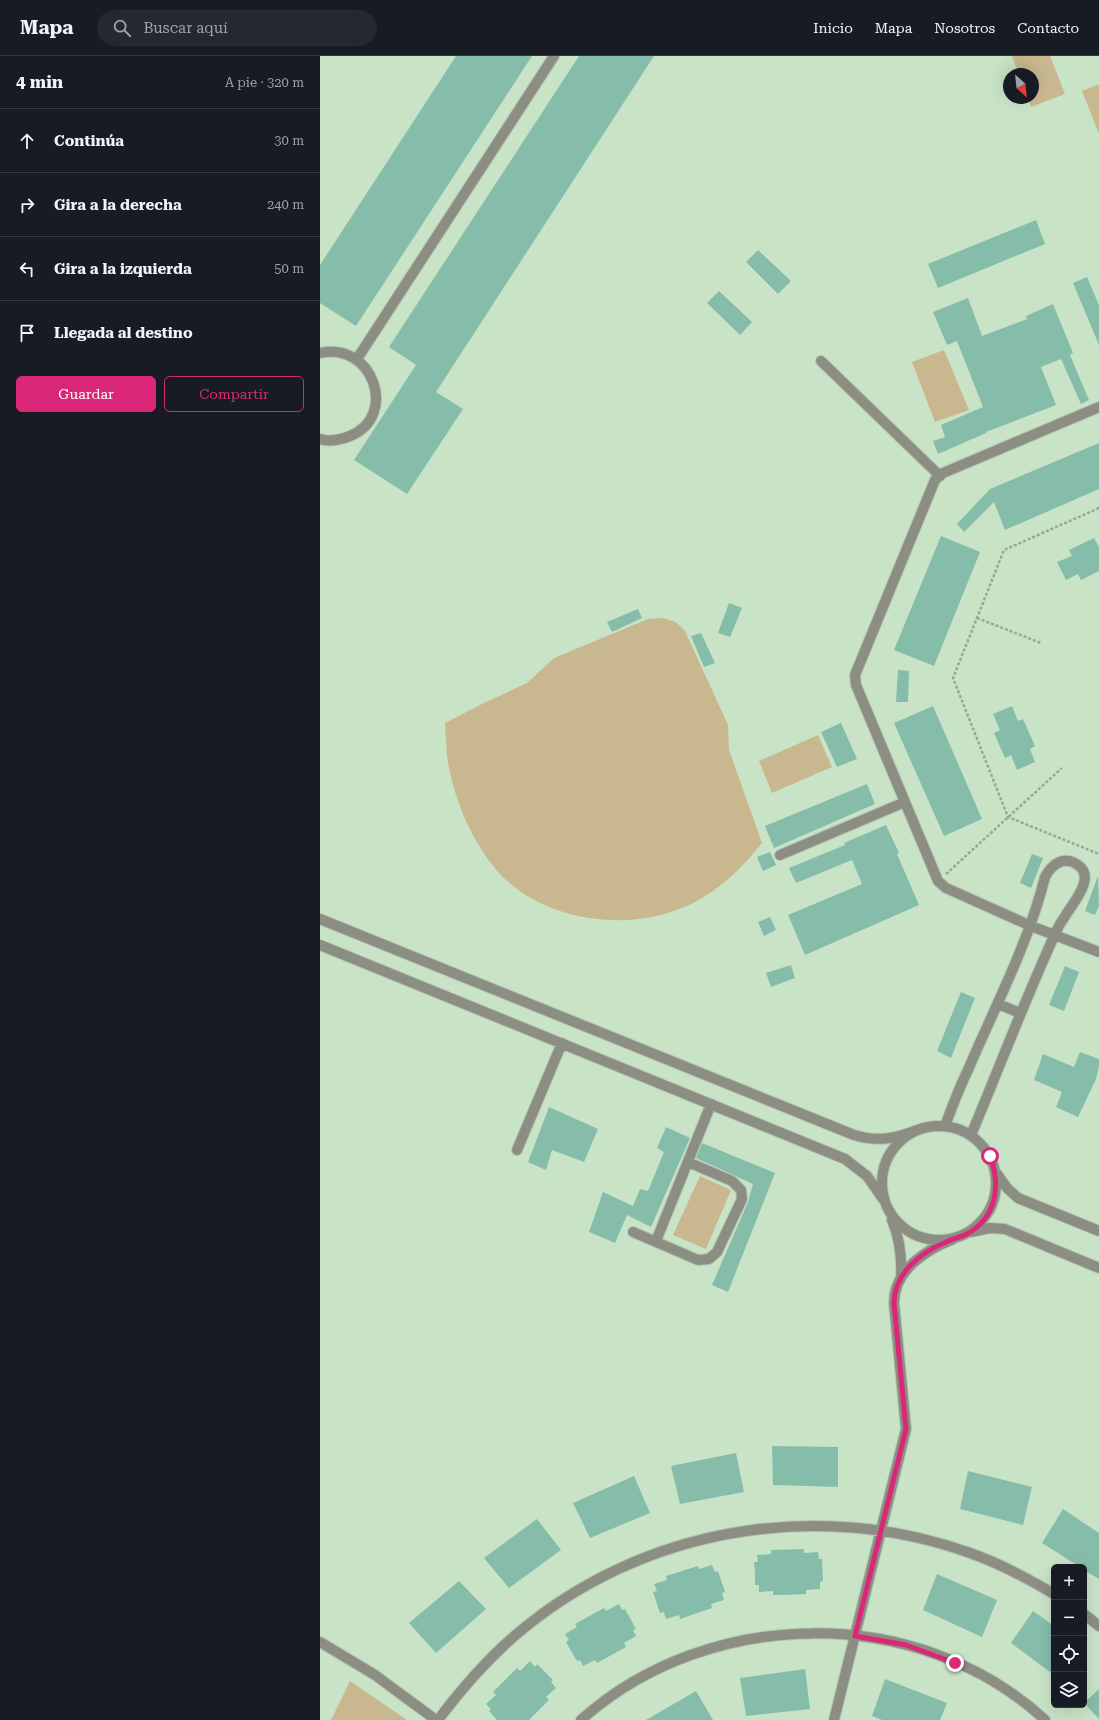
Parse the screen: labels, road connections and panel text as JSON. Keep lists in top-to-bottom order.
{
  "north": "bottom right",
  "page": {
    "header": "Mapa",
    "search": "Buscar aquí",
    "nav": [
      "Inicio",
      "Mapa",
      "Nosotros",
      "Contacto"
    ],
    "heading": ["4 min", "A pie · 320 m"],
    "list": [
      ["Continúa", "30 m"],
      ["Gira a la derecha", "240 m"],
      ["Gira a la izquierda", "50 m"],
      "Llegada al destino"
    ],
    "buttons": ["Guardar", "Compartir"],
    "map_buttons": ["+", "−"]
  }
}
